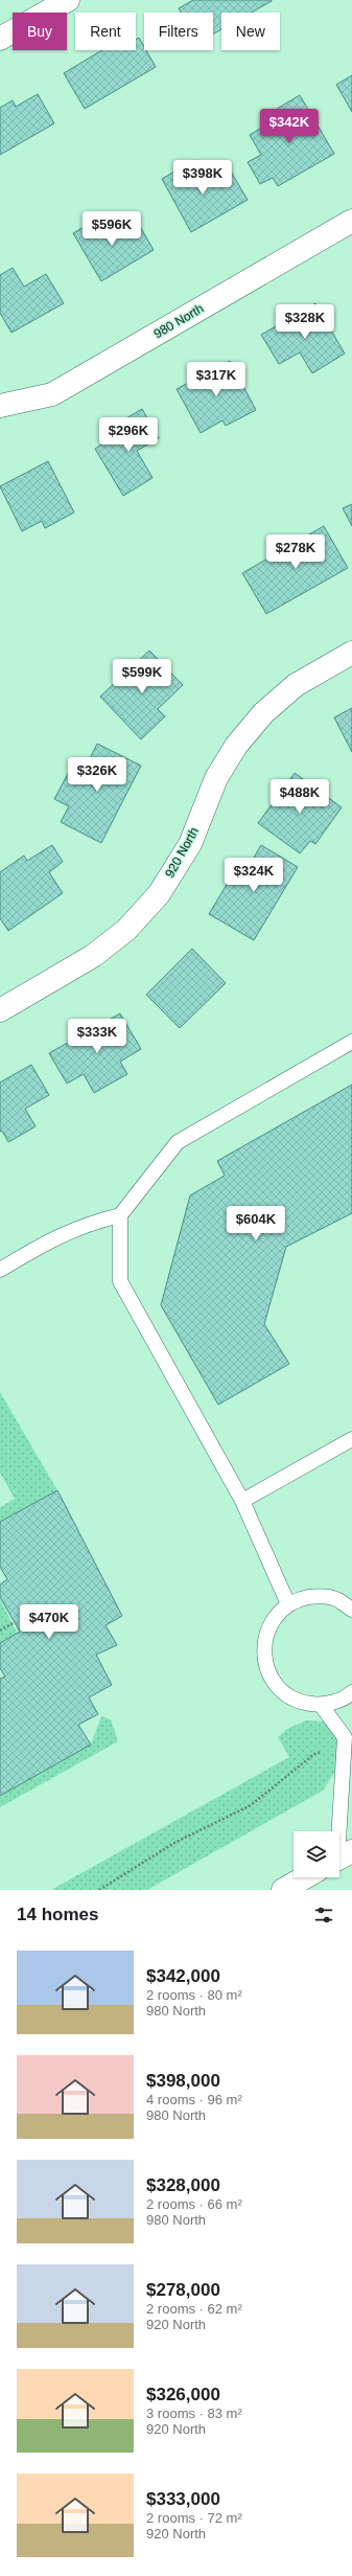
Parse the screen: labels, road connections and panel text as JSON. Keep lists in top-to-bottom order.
{
  "streets": {
    "main road": ["980 North", "920 North"]
  },
  "page": {
    "chip": [
      "Buy",
      "Rent",
      "Filters",
      "New"
    ],
    "price": [
      "$342K",
      "$398K",
      "$596K",
      "$328K",
      "$317K",
      "$296K",
      "$278K",
      "$599K",
      "$326K",
      "$488K",
      "$324K",
      "$333K",
      "$604K",
      "$470K"
    ],
    "heading": "14 homes",
    "list": [
      {
        "name": "$342,000",
        "note": "2 rooms · 80 m² · 980 North"
      },
      {
        "name": "$398,000",
        "note": "4 rooms · 96 m² · 980 North"
      },
      {
        "name": "$328,000",
        "note": "2 rooms · 66 m² · 980 North"
      },
      {
        "name": "$278,000",
        "note": "2 rooms · 62 m² · 920 North"
      },
      {
        "name": "$326,000",
        "note": "3 rooms · 83 m² · 920 North"
      },
      {
        "name": "$333,000",
        "note": "2 rooms · 72 m² · 920 North"
      }
    ]
  }
}
